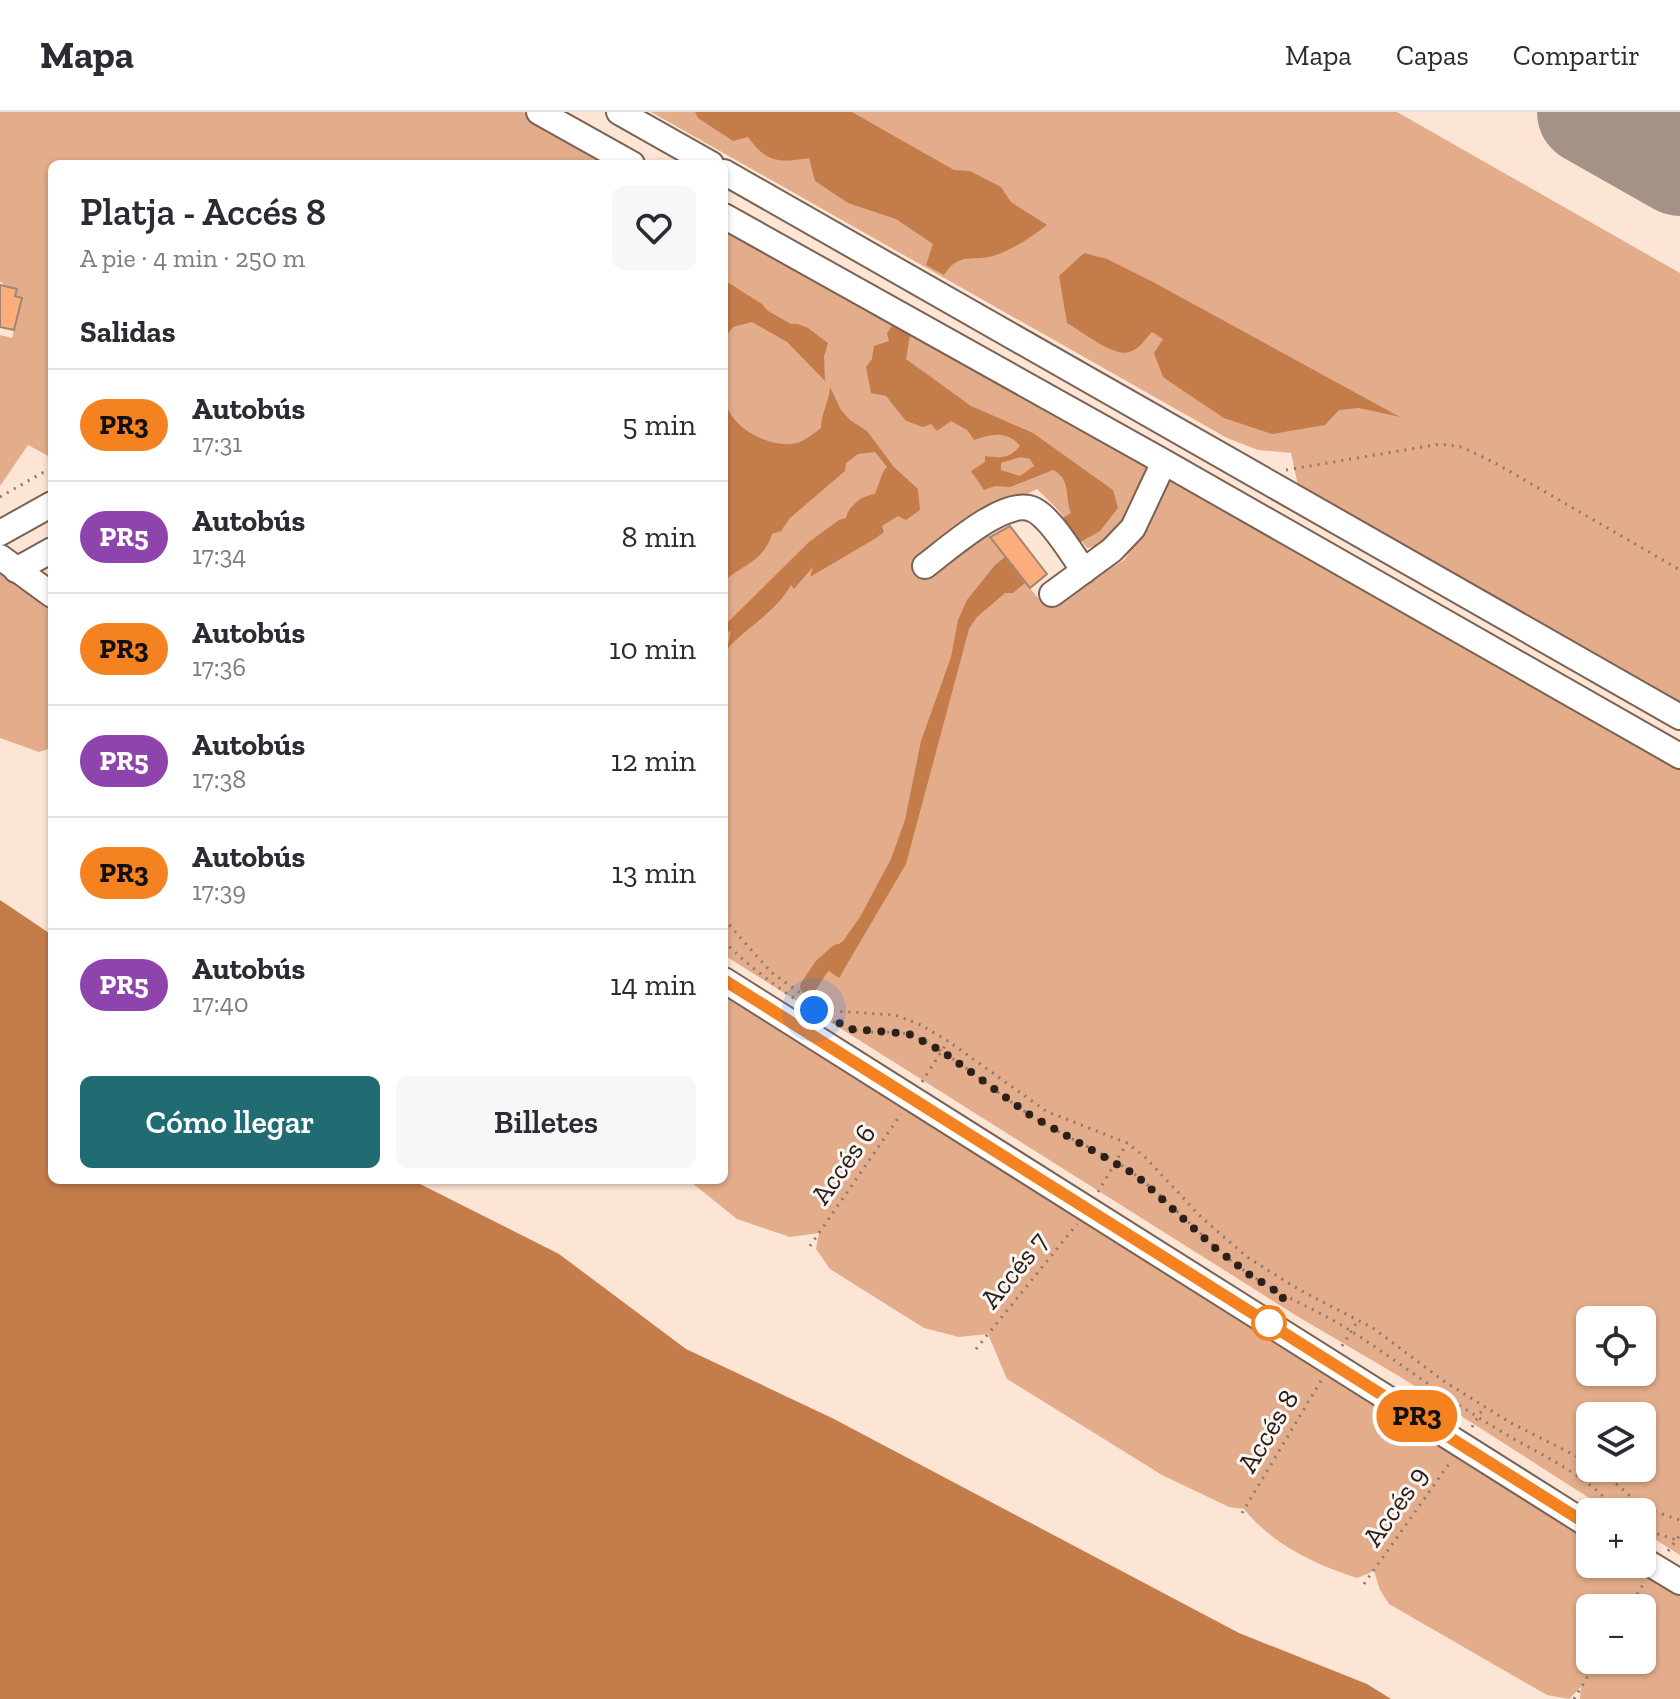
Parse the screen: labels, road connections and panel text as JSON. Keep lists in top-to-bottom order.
{
  "streets": {
    "path": [
      "Accés 6",
      "Accés 7",
      "Accés 8",
      "Accés 9"
    ]
  },
  "lines": ["bus line PR3"],
  "page": {
    "header": "Mapa",
    "nav": ["Mapa", "Capas", "Compartir"],
    "on_map": "PR3",
    "heading": [
      ["Platja - Accés 8", "A pie · 4 min · 250 m"],
      "Salidas"
    ],
    "list": [
      {
        "mark": "PR3",
        "name": "Autobús",
        "note": "17:31",
        "value": "5 min"
      },
      {
        "mark": "PR5",
        "name": "Autobús",
        "note": "17:34",
        "value": "8 min"
      },
      {
        "mark": "PR3",
        "name": "Autobús",
        "note": "17:36",
        "value": "10 min"
      },
      {
        "mark": "PR5",
        "name": "Autobús",
        "note": "17:38",
        "value": "12 min"
      },
      {
        "mark": "PR3",
        "name": "Autobús",
        "note": "17:39",
        "value": "13 min"
      },
      {
        "mark": "PR5",
        "name": "Autobús",
        "note": "17:40",
        "value": "14 min"
      }
    ],
    "buttons": ["Cómo llegar", "Billetes"],
    "map_buttons": ["+", "−"]
  }
}
